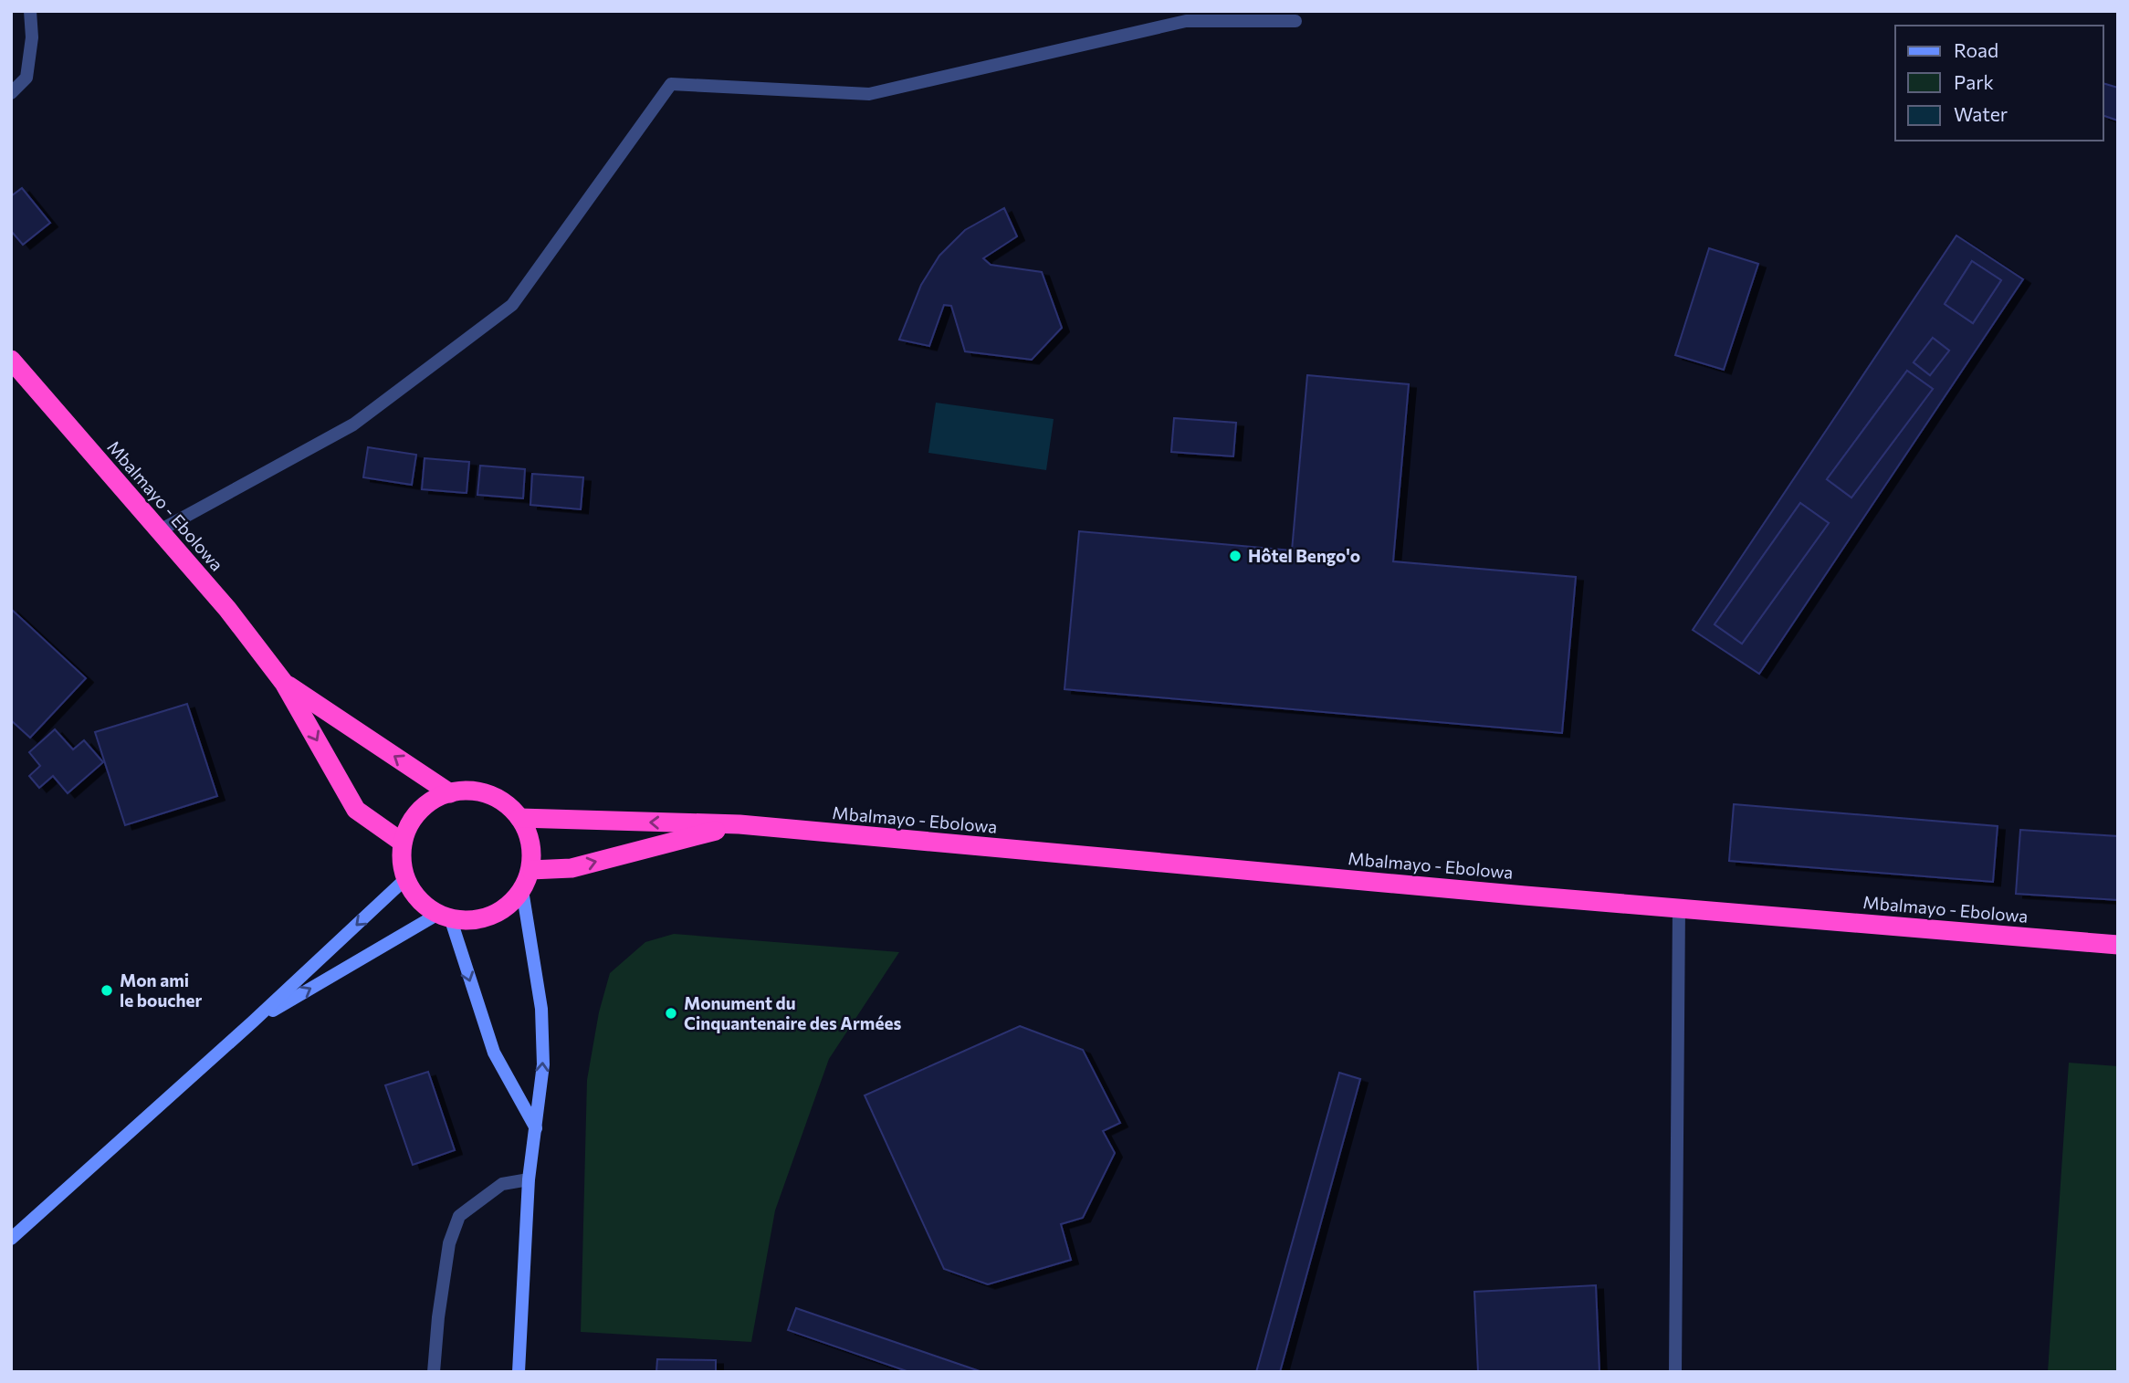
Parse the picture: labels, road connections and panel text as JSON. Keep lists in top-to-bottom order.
{
  "streets": {
    "highway": ["Mbalmayo - Ebolowa"]
  },
  "places": ["Hôtel Bengo'o", "Mon ami le boucher", "Monument du Cinquantenaire des Armées"],
  "legend": ["Road", "Park", "Water"]
}
